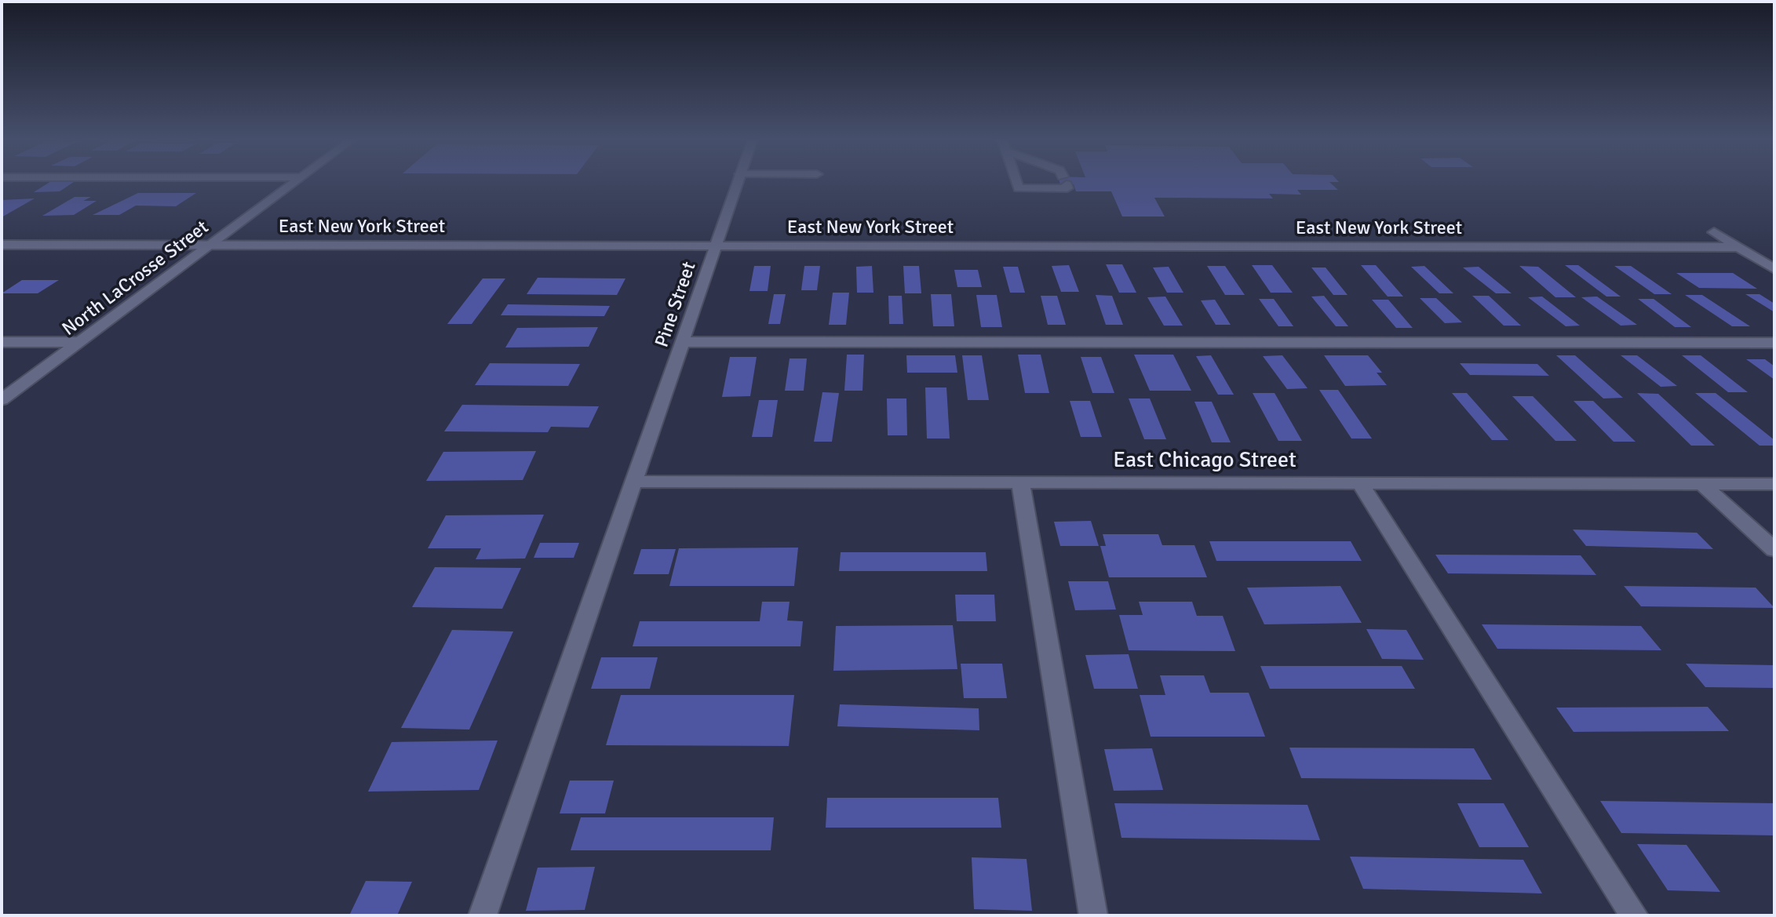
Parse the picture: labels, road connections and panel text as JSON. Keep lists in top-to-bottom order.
{
  "streets": {
    "street": [
      "East New York Street",
      "North LaCrosse Street",
      "Pine Street",
      "East Chicago Street"
    ]
  },
  "crossings": [
    ["East New York Street", "North LaCrosse Street"],
    ["East New York Street", "Pine Street"],
    ["Pine Street", "East Chicago Street"]
  ]
}
